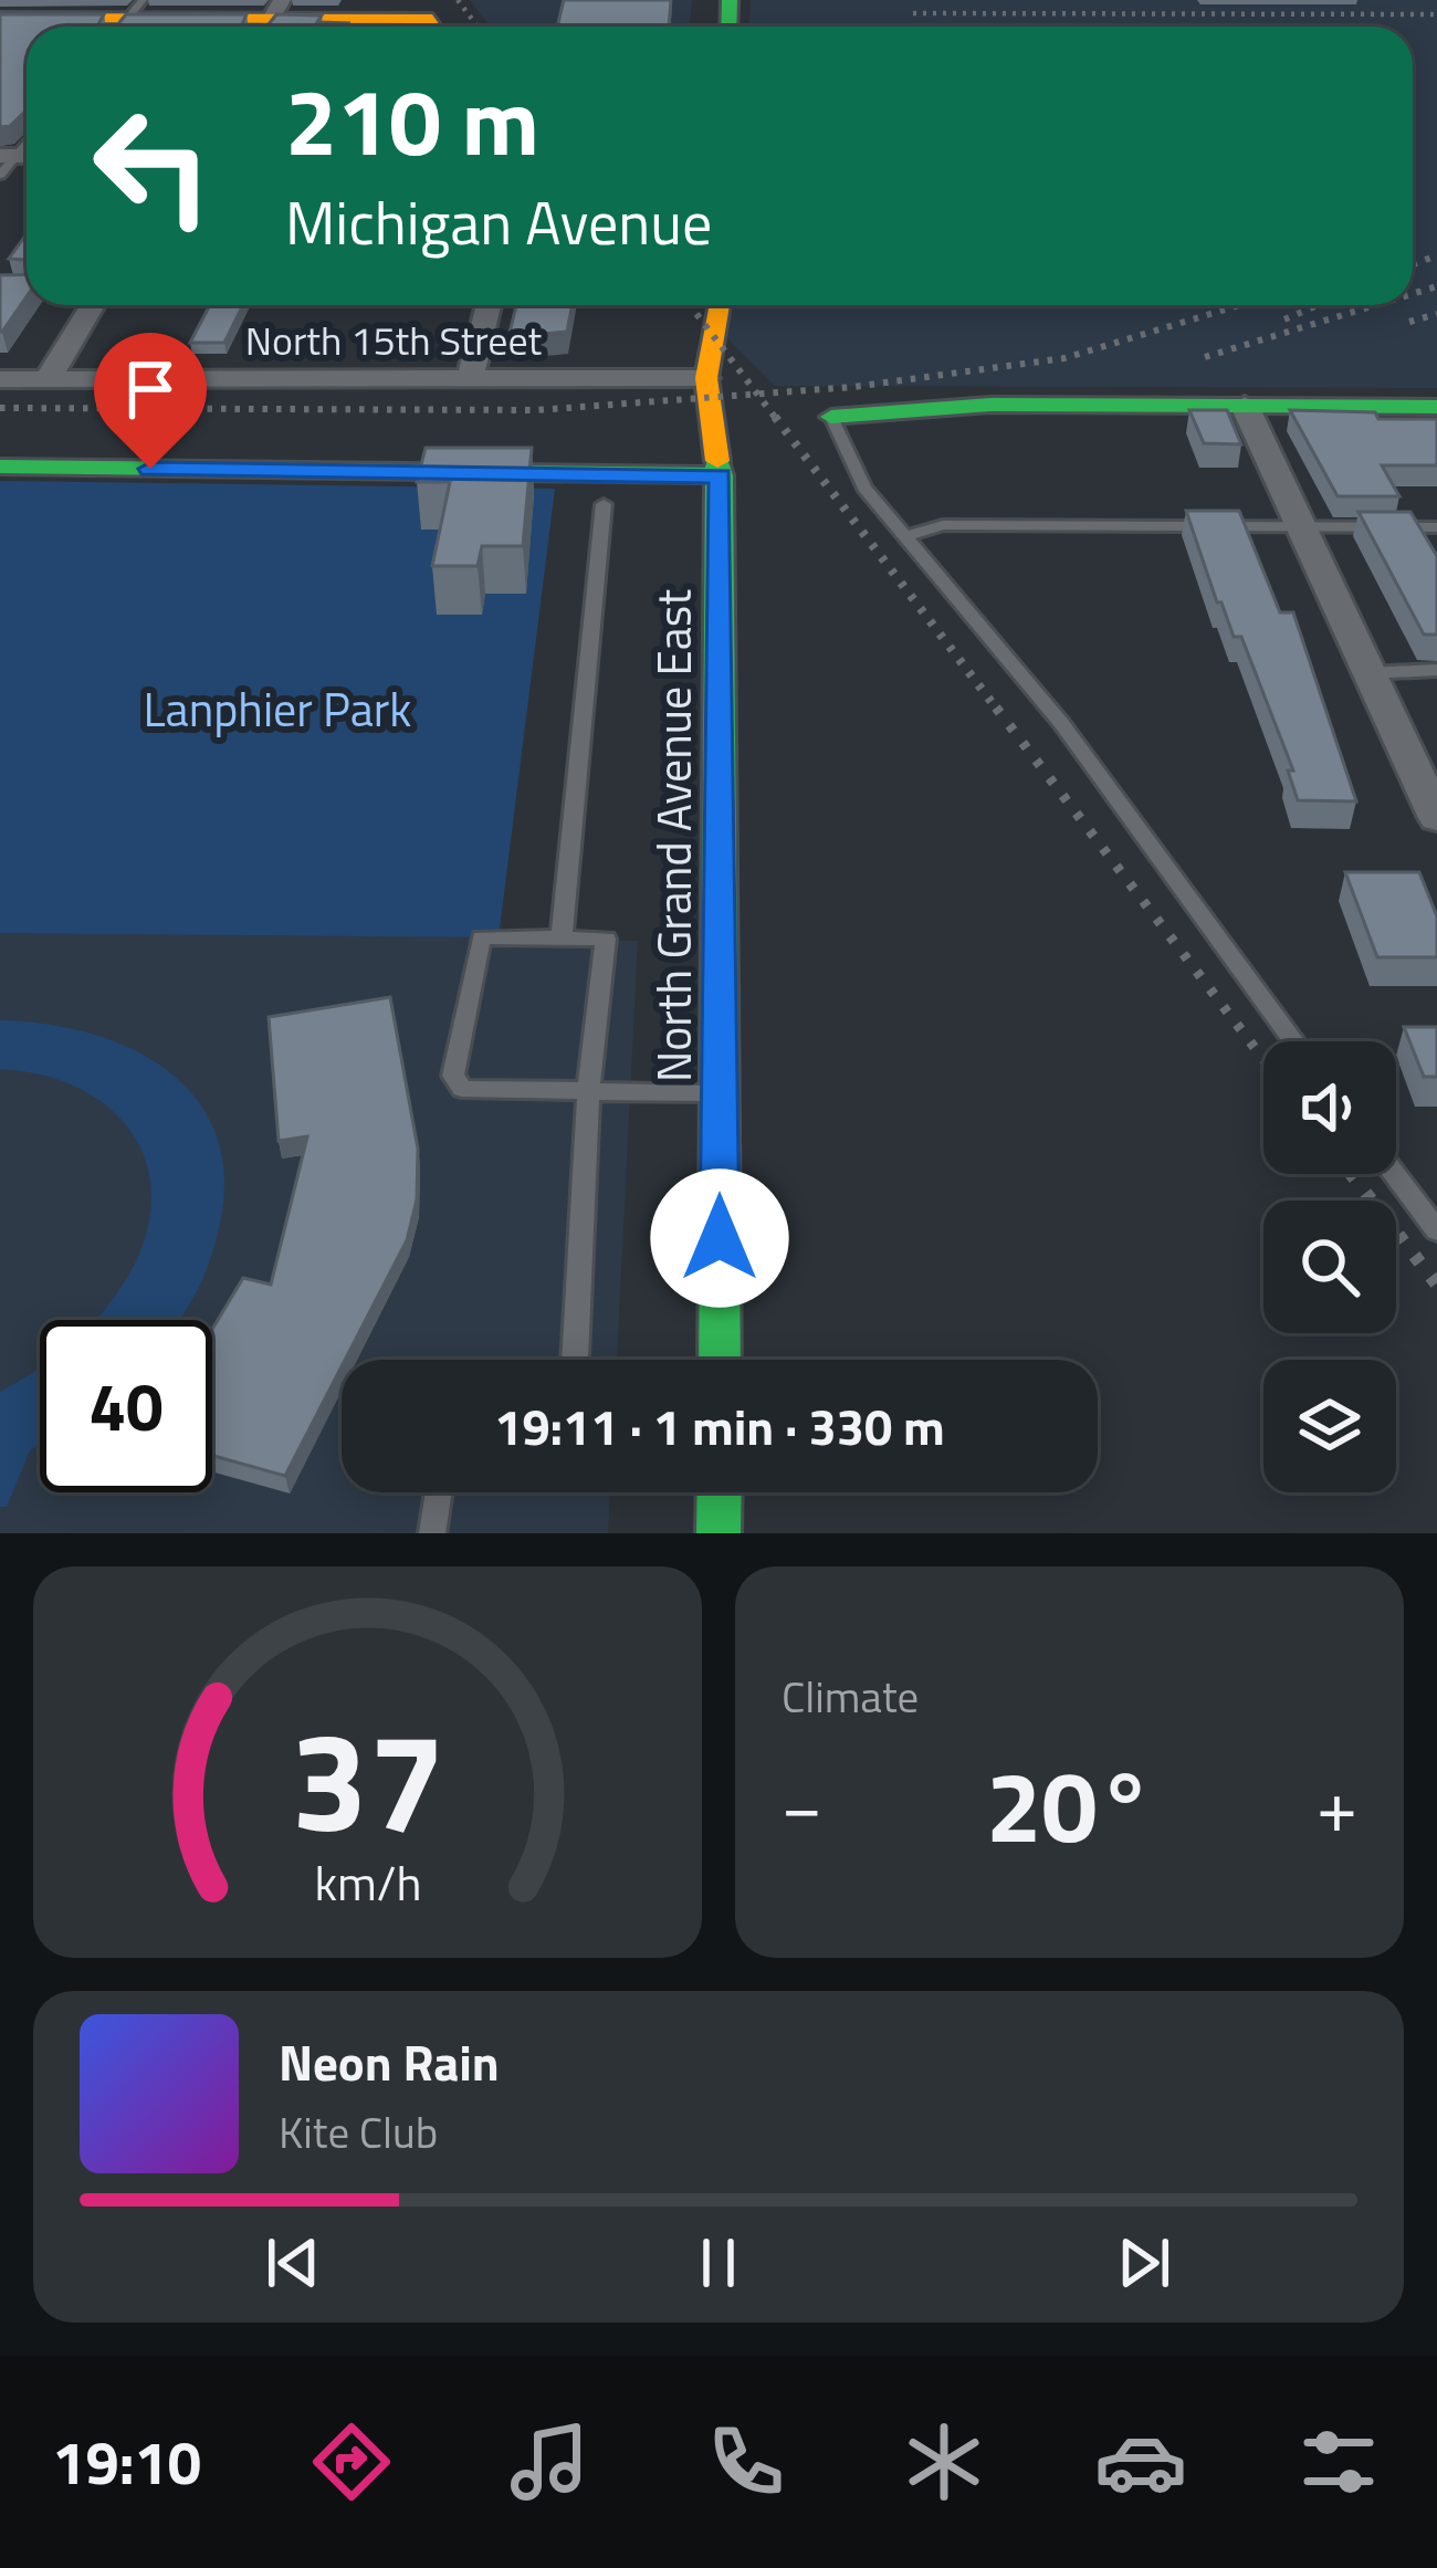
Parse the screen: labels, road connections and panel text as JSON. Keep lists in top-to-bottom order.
{
  "streets": {
    "street": ["North 15th Street", "North Grand Avenue East"]
  },
  "crossings": [
    ["North 15th Street", "North Grand Avenue East"]
  ],
  "parks": ["Lanphier Park"],
  "page": {
    "turn": ["210 m", "Michigan Avenue"],
    "limit": "40",
    "trip": "19:11 · 1 min · 330 m",
    "tile": "Climate",
    "heat": ["−", "20°", "+"],
    "song": ["Neon Rain", "Kite Club"],
    "tabs": "19:10",
    "gauge": ["37", "km/h"]
  }
}
